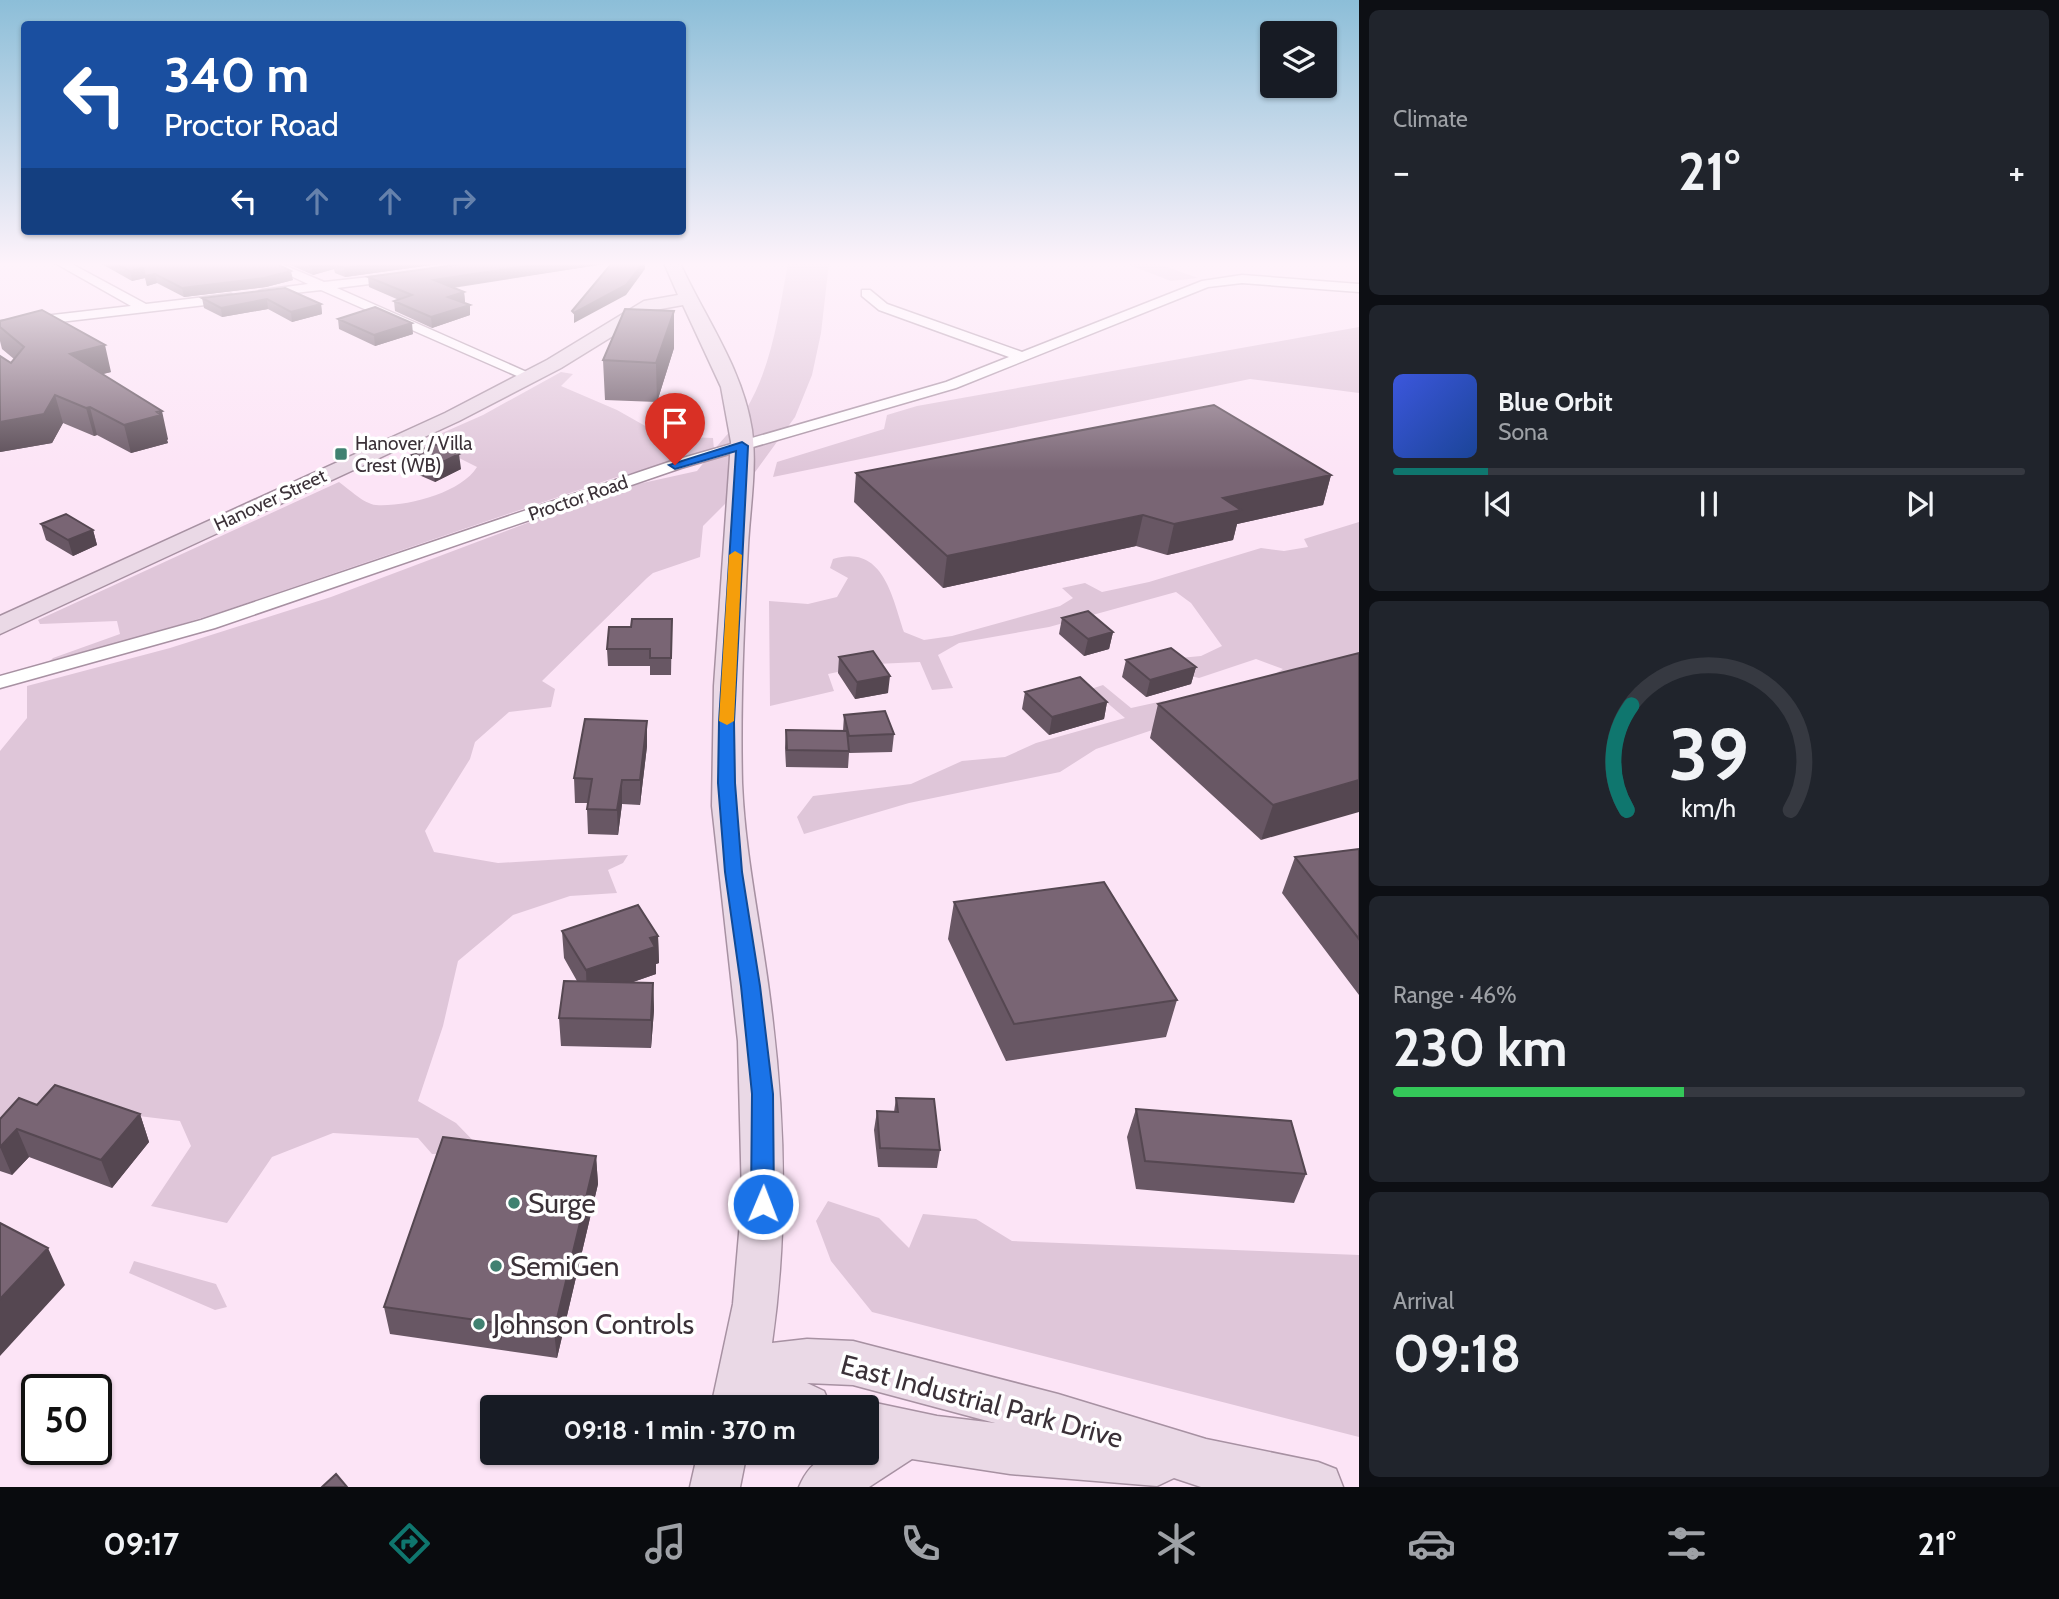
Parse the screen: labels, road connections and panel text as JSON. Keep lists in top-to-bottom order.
{
  "streets": {
    "main road": ["Hanover Street", "East Industrial Park Drive"],
    "street": ["Proctor Road"]
  },
  "places": {
    "transit": ["Hanover / Villa Crest (WB)"],
    "other": ["Surge", "SemiGen", "Johnson Controls"]
  },
  "page": {
    "tile": [
      "Climate",
      ["Range · 46%", "230 km"],
      ["Arrival", "09:18"]
    ],
    "turn": ["340 m", "Proctor Road"],
    "heat": ["−", "21°", "+"],
    "song": ["Blue Orbit", "Sona"],
    "limit": "50",
    "trip": "09:18 · 1 min · 370 m",
    "tabs": ["09:17", "21°"],
    "gauge": ["39", "km/h"]
  }
}
